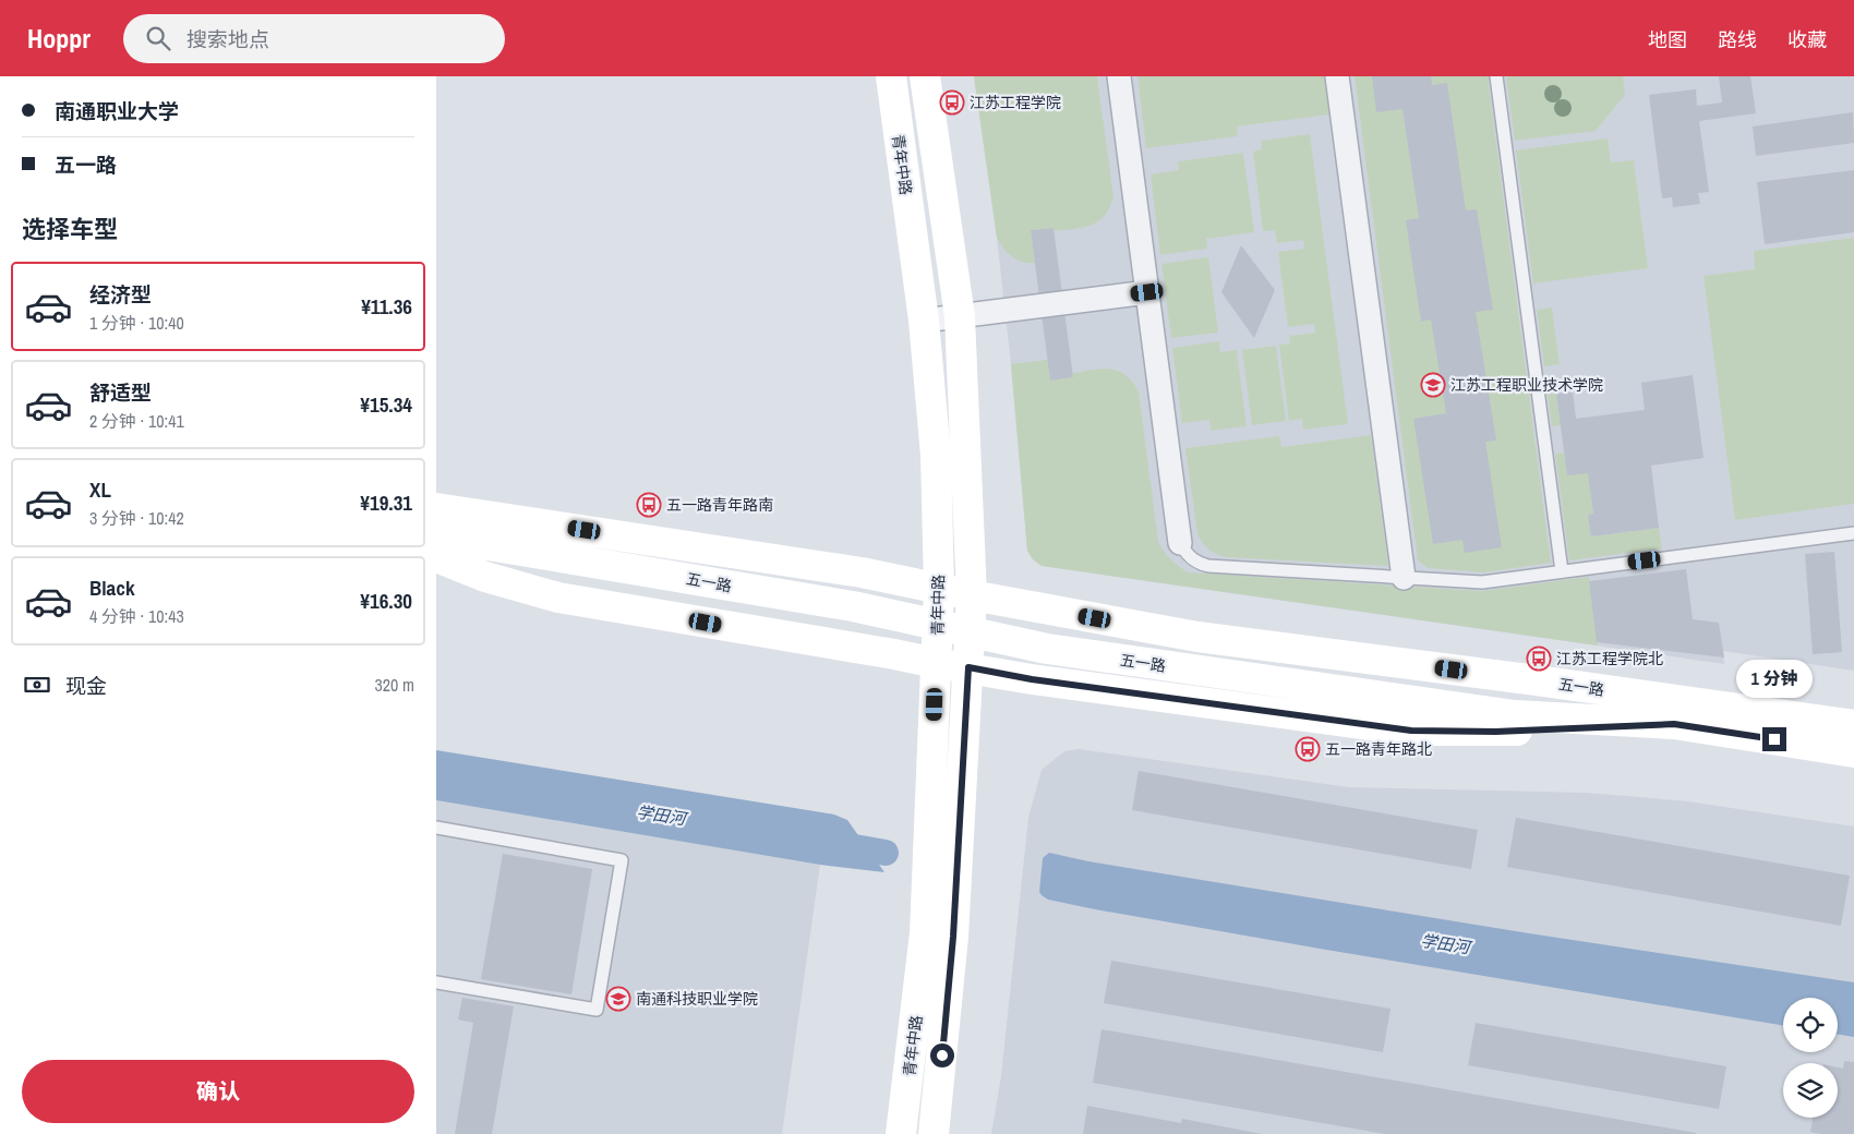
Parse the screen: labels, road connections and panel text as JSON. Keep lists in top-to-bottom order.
{
  "streets": {
    "main road": ["青年中路", "五一路"]
  },
  "crossings": [
    ["青年中路", "五一路"]
  ],
  "water": ["学田河"],
  "places": {
    "bus stop": [
      "江苏工程学院",
      "五一路青年路南",
      "江苏工程学院北",
      "五一路青年路北"
    ],
    "school or university": ["江苏工程职业技术学院", "南通科技职业学院"]
  },
  "page": {
    "header": "Hoppr",
    "search": "搜索地点",
    "nav": ["地图", "路线", "收藏"],
    "banner": ["南通职业大学", "五一路"],
    "heading": "选择车型",
    "list": [
      {
        "name": "经济型",
        "note": "1 分钟 · 10:40",
        "value": "¥11.36"
      },
      {
        "name": "舒适型",
        "note": "2 分钟 · 10:41",
        "value": "¥15.34"
      },
      {
        "name": "XL",
        "note": "3 分钟 · 10:42",
        "value": "¥19.31"
      },
      {
        "name": "Black",
        "note": "4 分钟 · 10:43",
        "value": "¥16.30"
      }
    ],
    "pay": ["现金", "320 m"],
    "bubble": "1 分钟",
    "buttons": "确认"
  }
}
